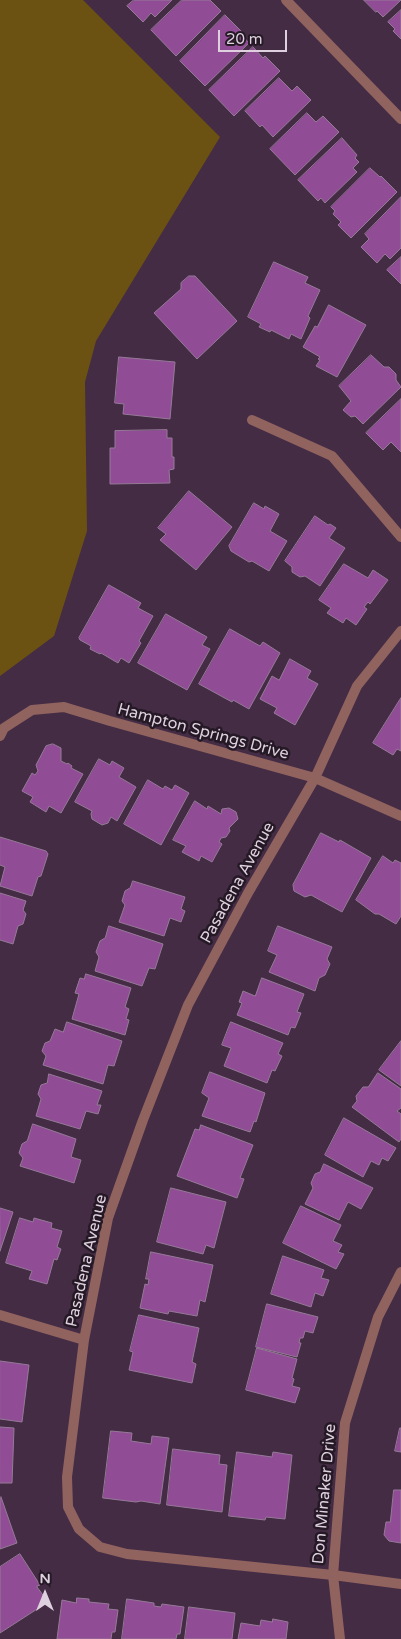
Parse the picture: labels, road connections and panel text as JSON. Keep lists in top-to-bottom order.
{
  "streets": {
    "street": ["Hampton Springs Drive", "Pasadena Avenue", "Don Minaker Drive"]
  },
  "crossings": [
    ["Hampton Springs Drive", "Pasadena Avenue"],
    ["Pasadena Avenue", "Don Minaker Drive"]
  ],
  "scale_bar": "20 m",
  "north": "top"
}
